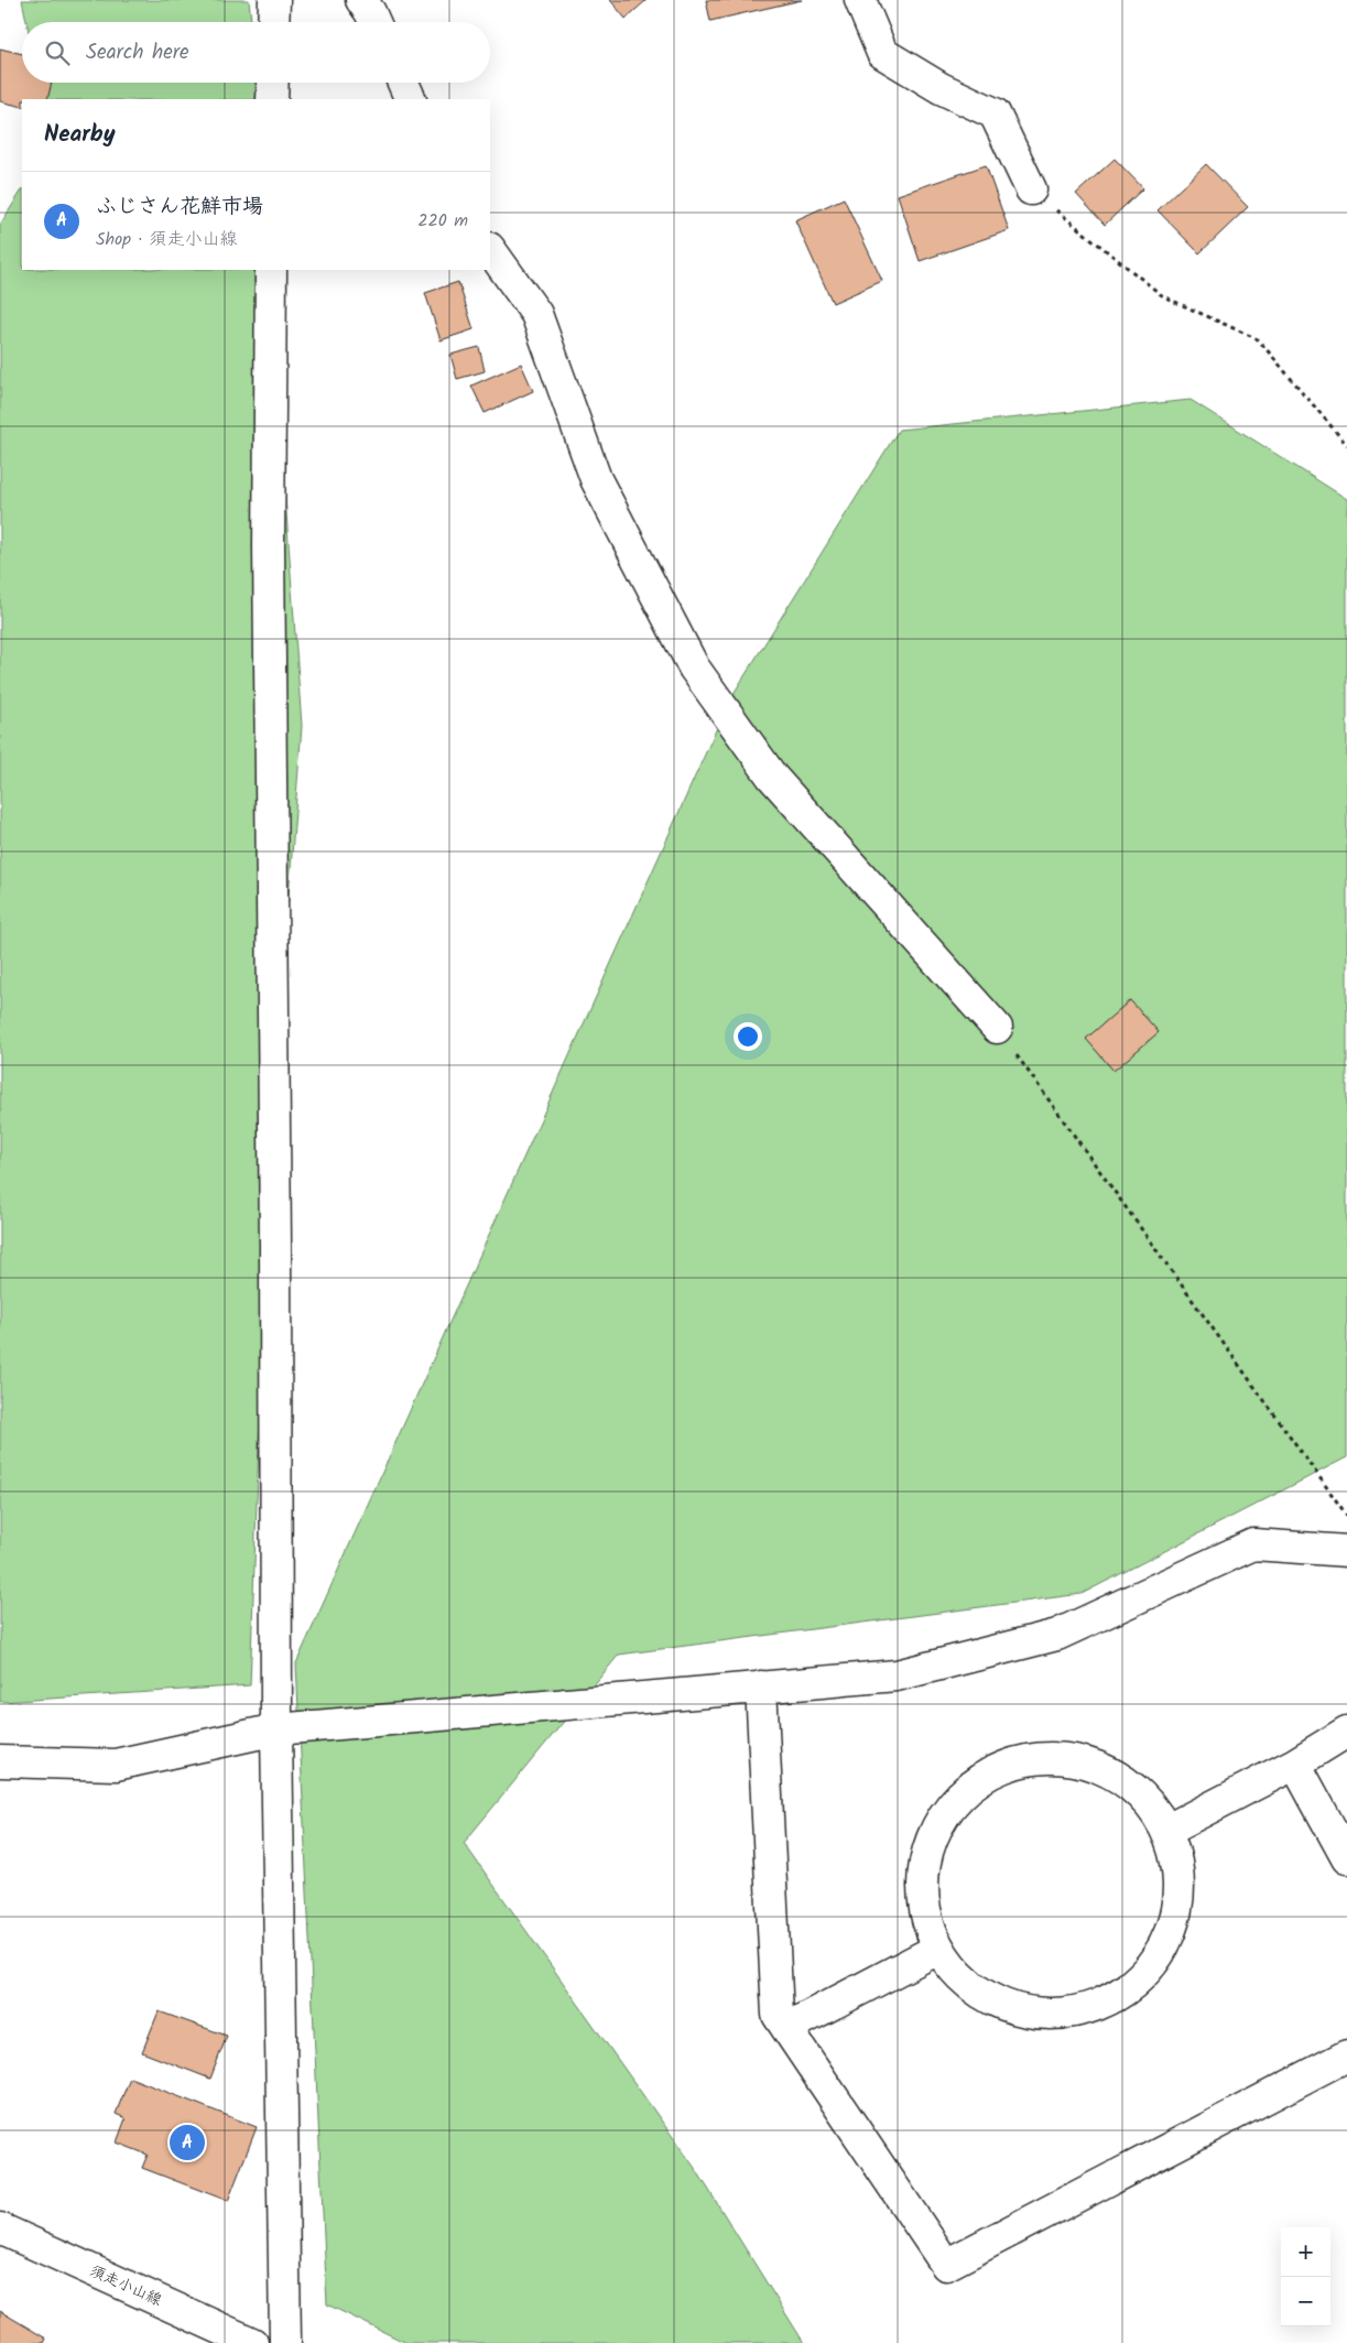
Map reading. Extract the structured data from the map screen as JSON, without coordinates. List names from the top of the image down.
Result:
{
  "streets": {
    "street": ["須走小山線"]
  },
  "page": {
    "search": "Search here",
    "heading": "Nearby",
    "list": [
      {
        "mark": "A",
        "name": "ふじさん花鮮市場",
        "note": "Shop · 須走小山線",
        "value": "220 m"
      }
    ],
    "pins": "A",
    "map_buttons": ["+", "−"]
  }
}
